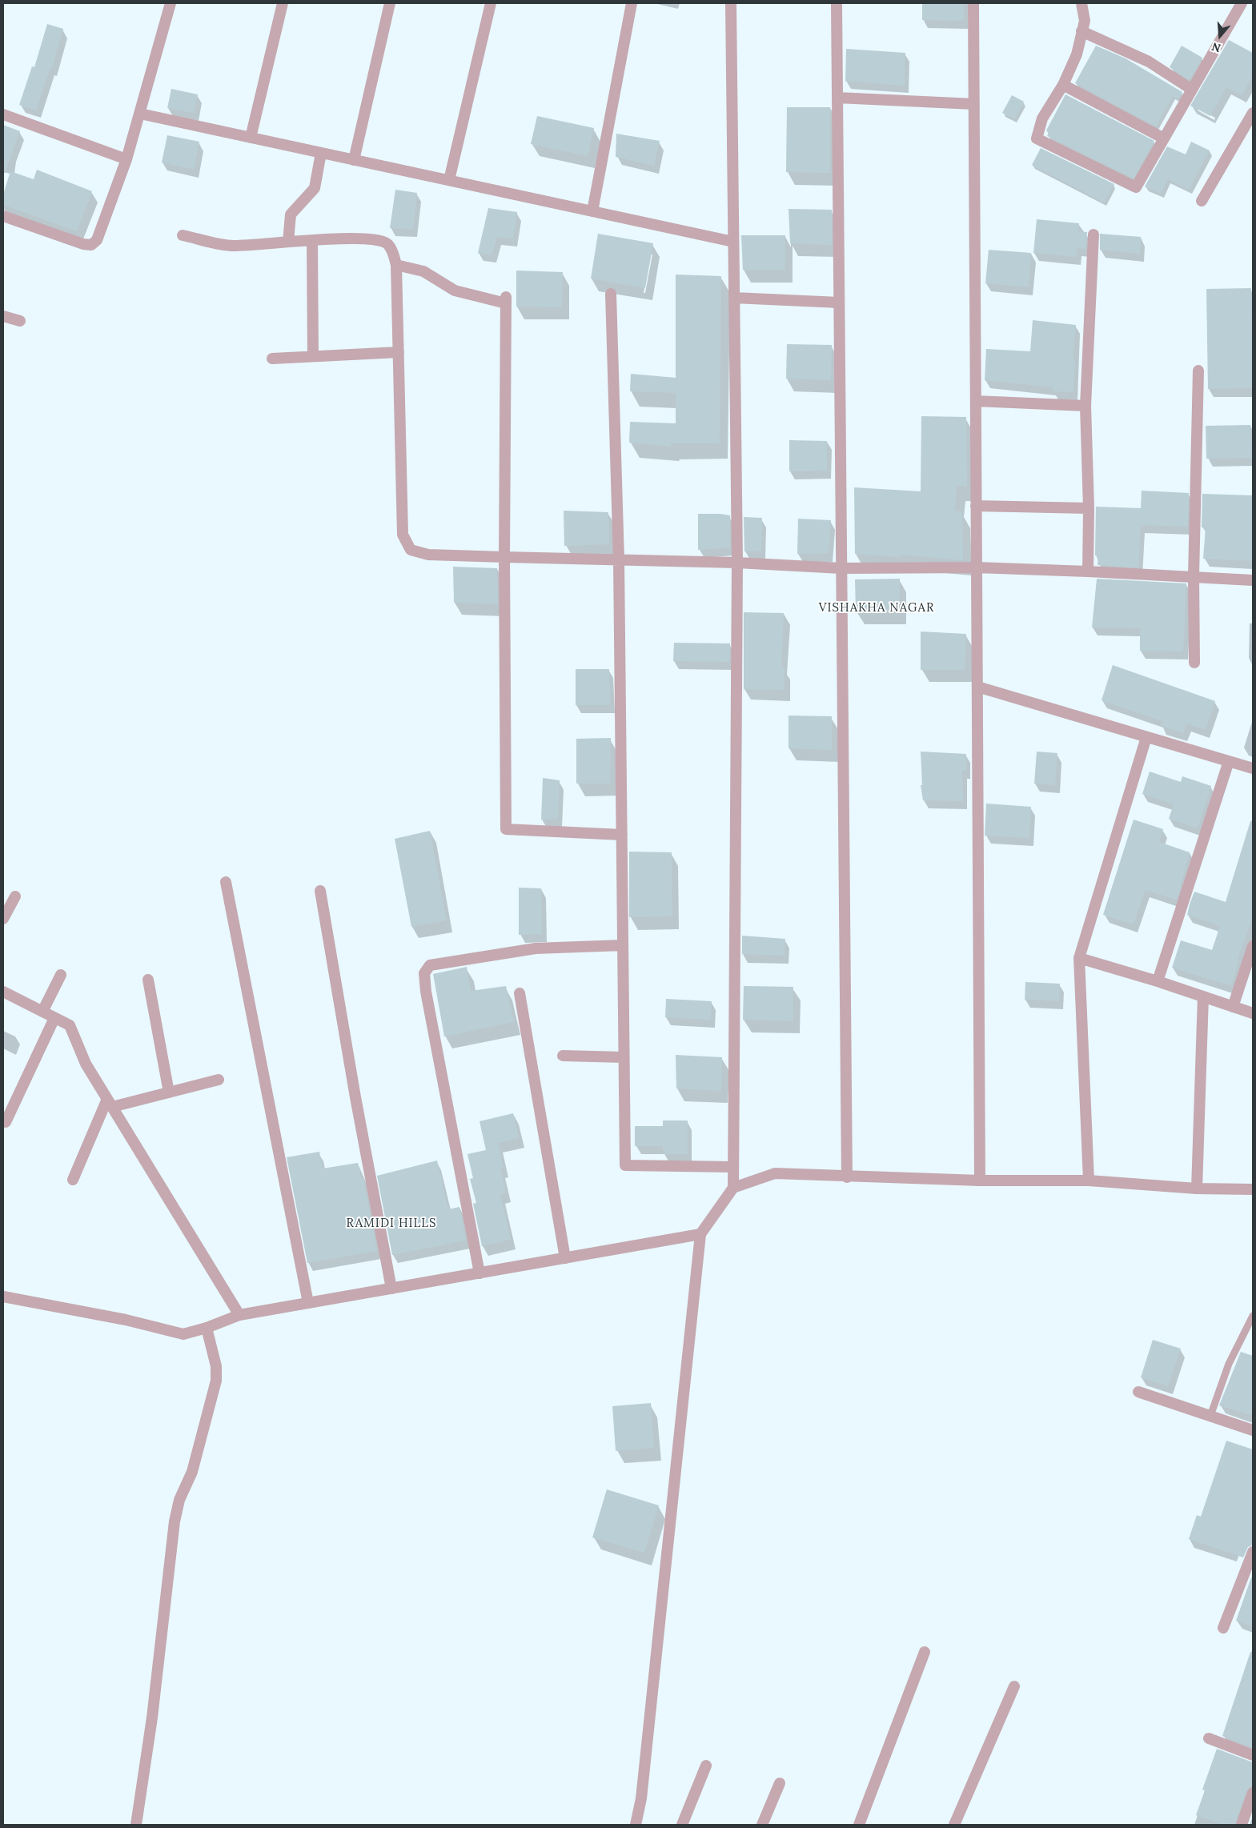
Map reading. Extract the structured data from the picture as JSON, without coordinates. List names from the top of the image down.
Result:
{
  "districts": ["VISHAKHA NAGAR", "RAMIDI HILLS"],
  "north": "bottom"
}
